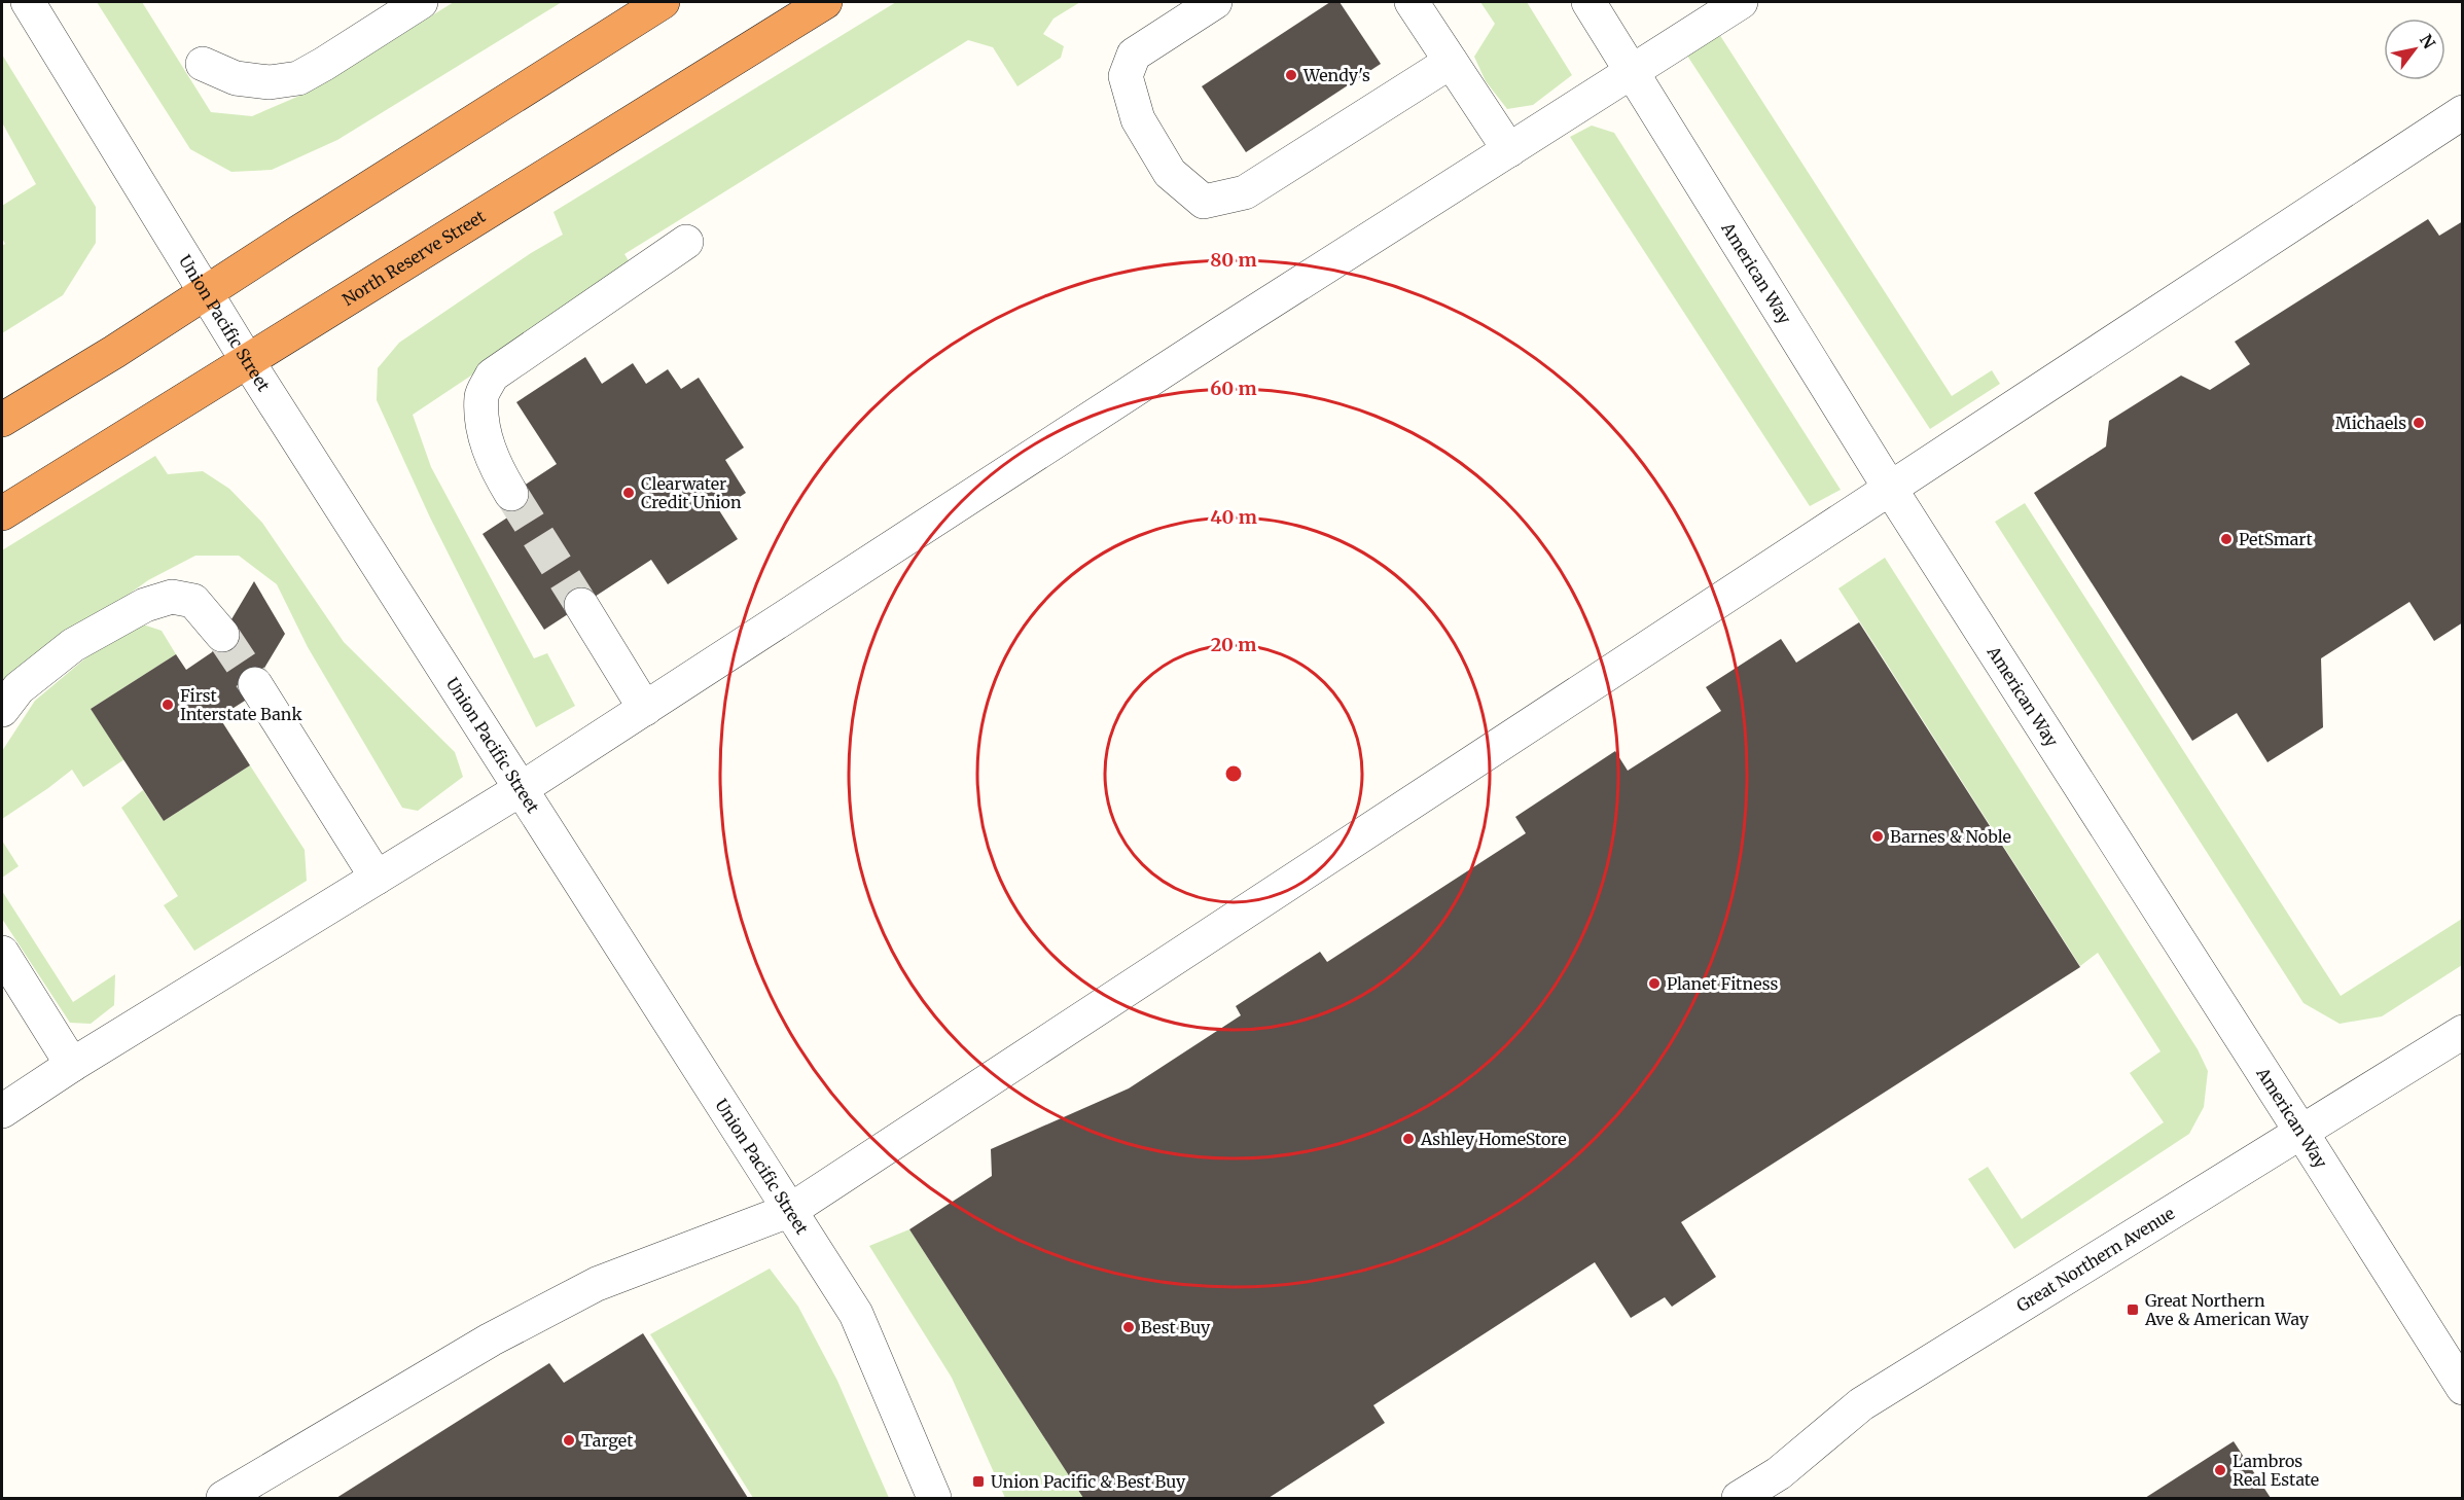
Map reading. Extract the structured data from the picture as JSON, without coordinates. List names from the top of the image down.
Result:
{
  "streets": {
    "highway": ["North Reserve Street"],
    "street": ["American Way", "Union Pacific Street", "Great Northern Avenue"]
  },
  "crossings": [
    ["North Reserve Street", "Union Pacific Street"],
    ["American Way", "Great Northern Avenue"]
  ],
  "places": {
    "other": [
      "Wendy's",
      "Michaels",
      "Clearwater Credit Union",
      "PetSmart",
      "First Interstate Bank",
      "Barnes & Noble",
      "Planet Fitness",
      "Ashley HomeStore",
      "Best Buy",
      "Target",
      "Lambros Real Estate"
    ],
    "transit": ["Great Northern Ave & American Way", "Union Pacific & Best Buy"]
  },
  "north": "top right",
  "rings": [
    "80 m",
    "60 m",
    "40 m",
    "20 m"
  ]
}
